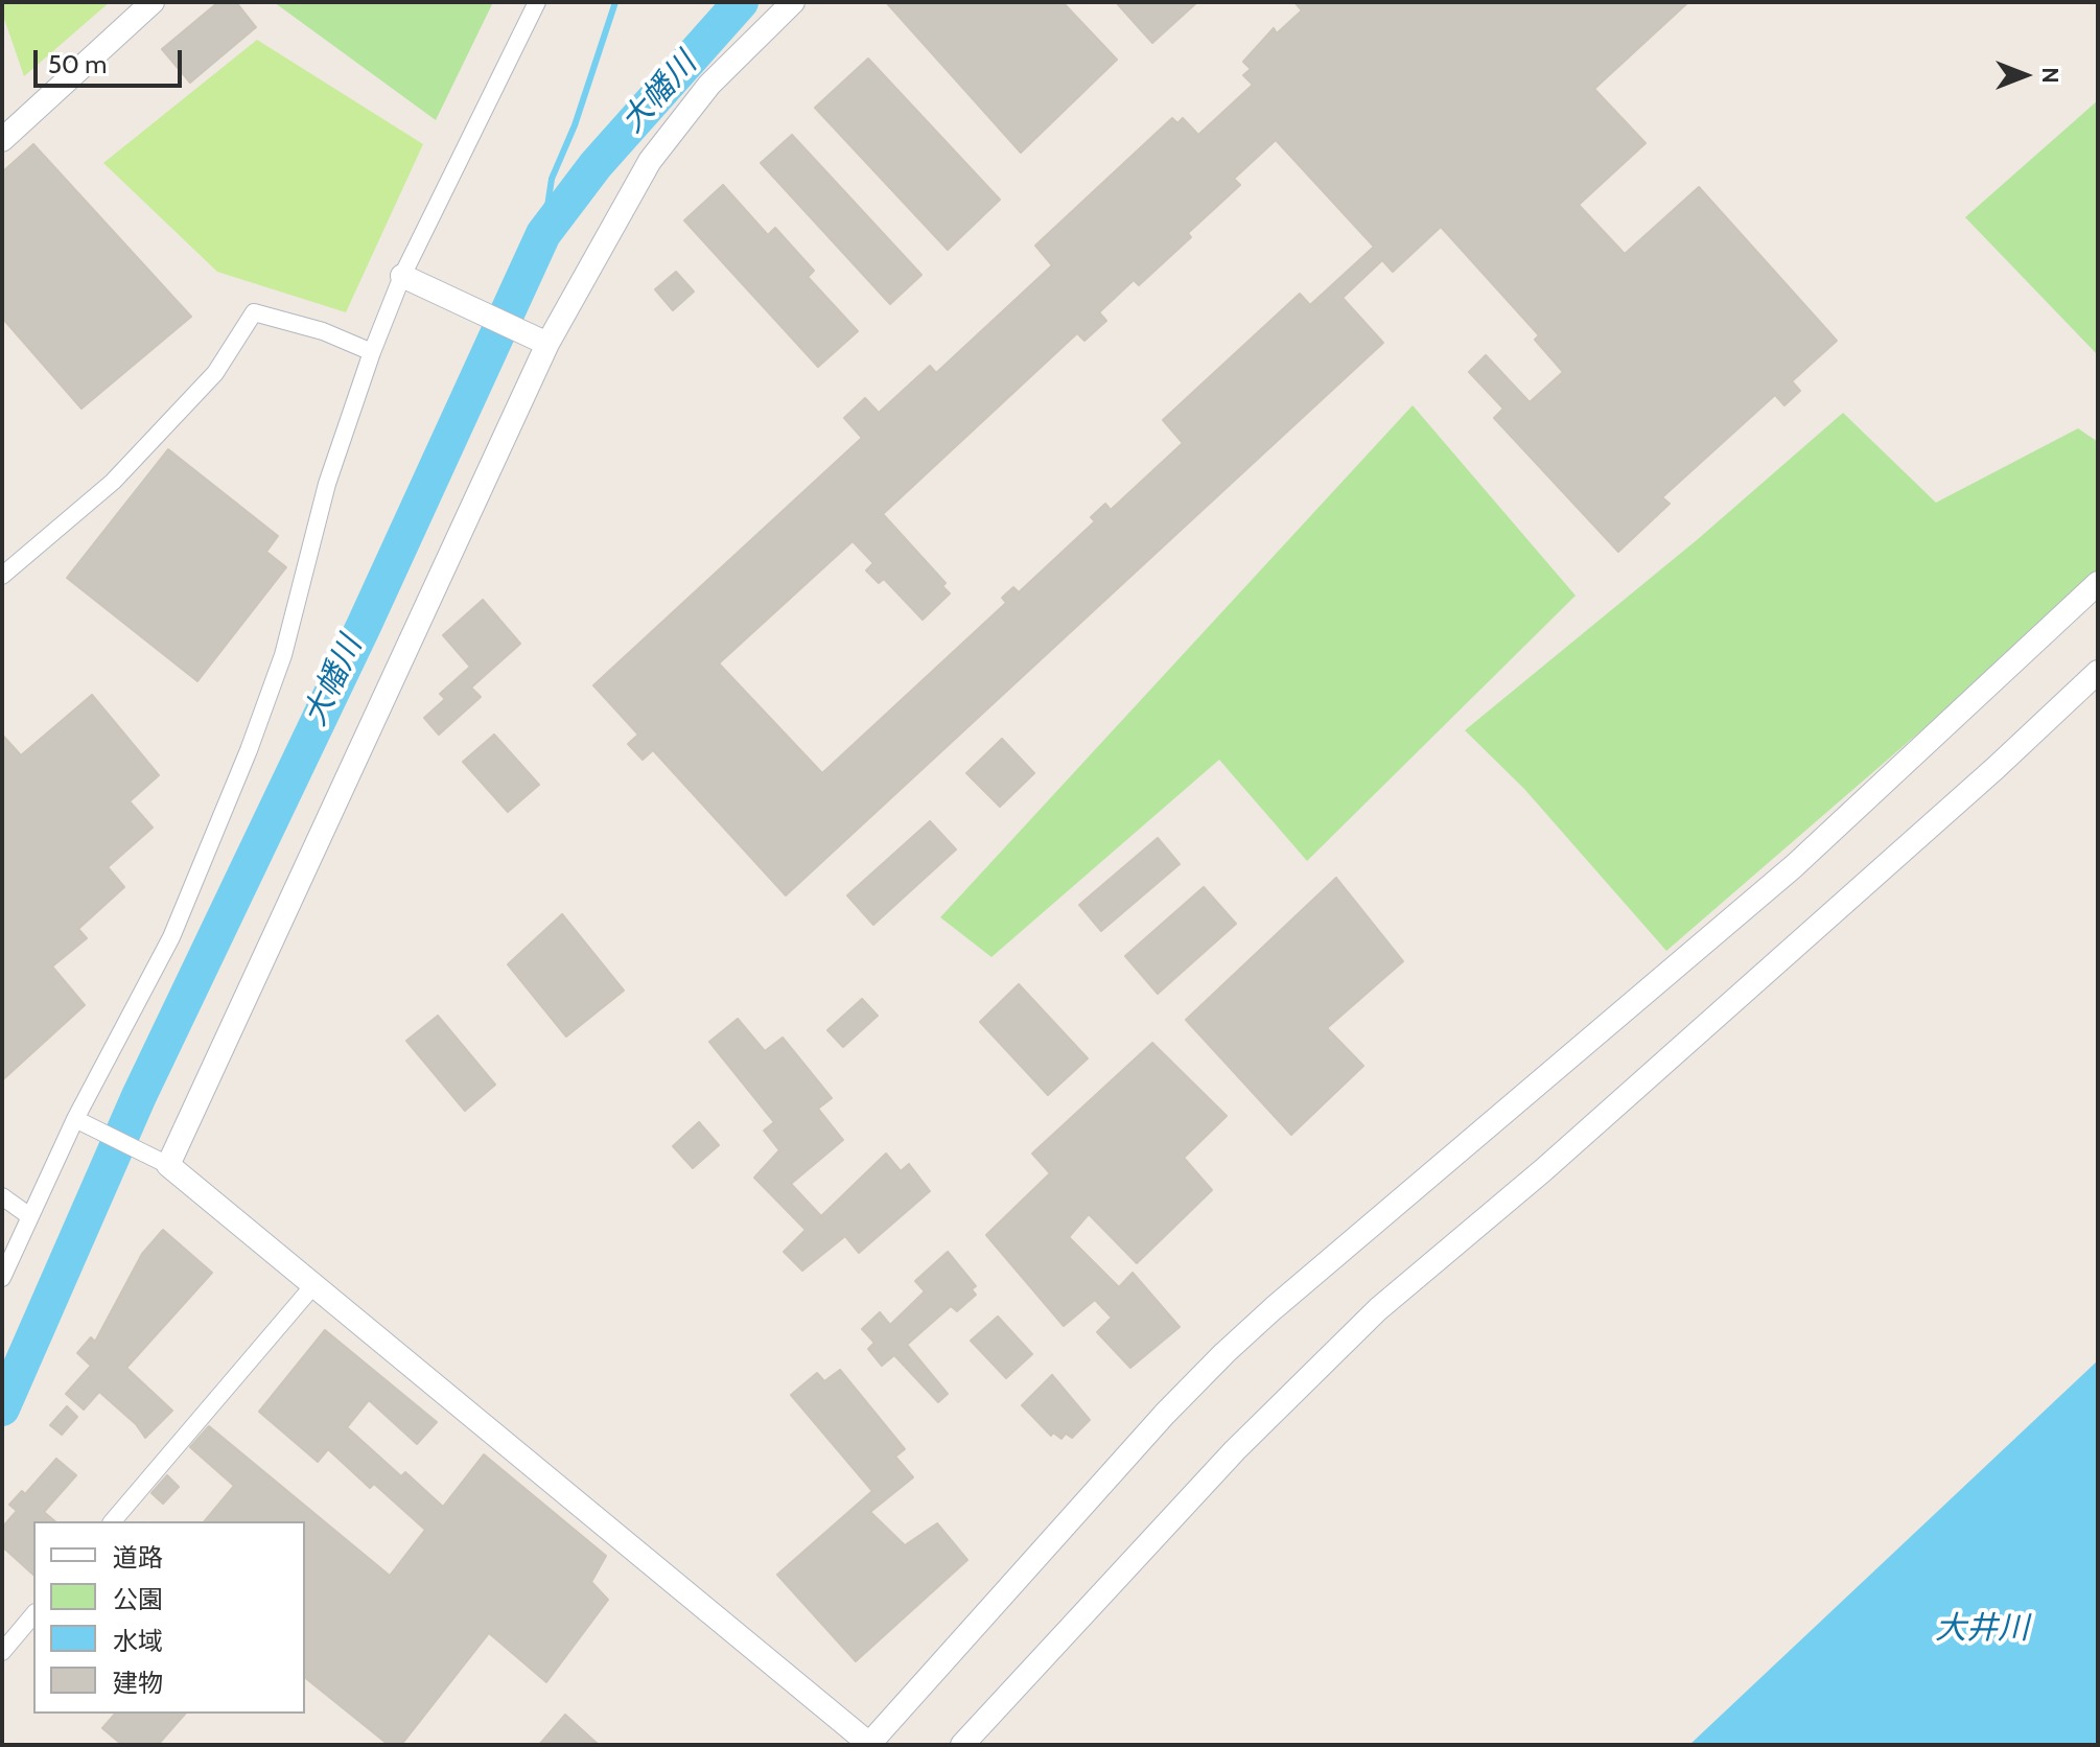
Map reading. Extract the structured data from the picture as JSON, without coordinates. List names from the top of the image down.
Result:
{
  "water": ["大幡川", "大井川"],
  "legend": [
    "道路",
    "公園",
    "水域",
    "建物"
  ],
  "scale_bar": "50 m",
  "north": "right"
}
